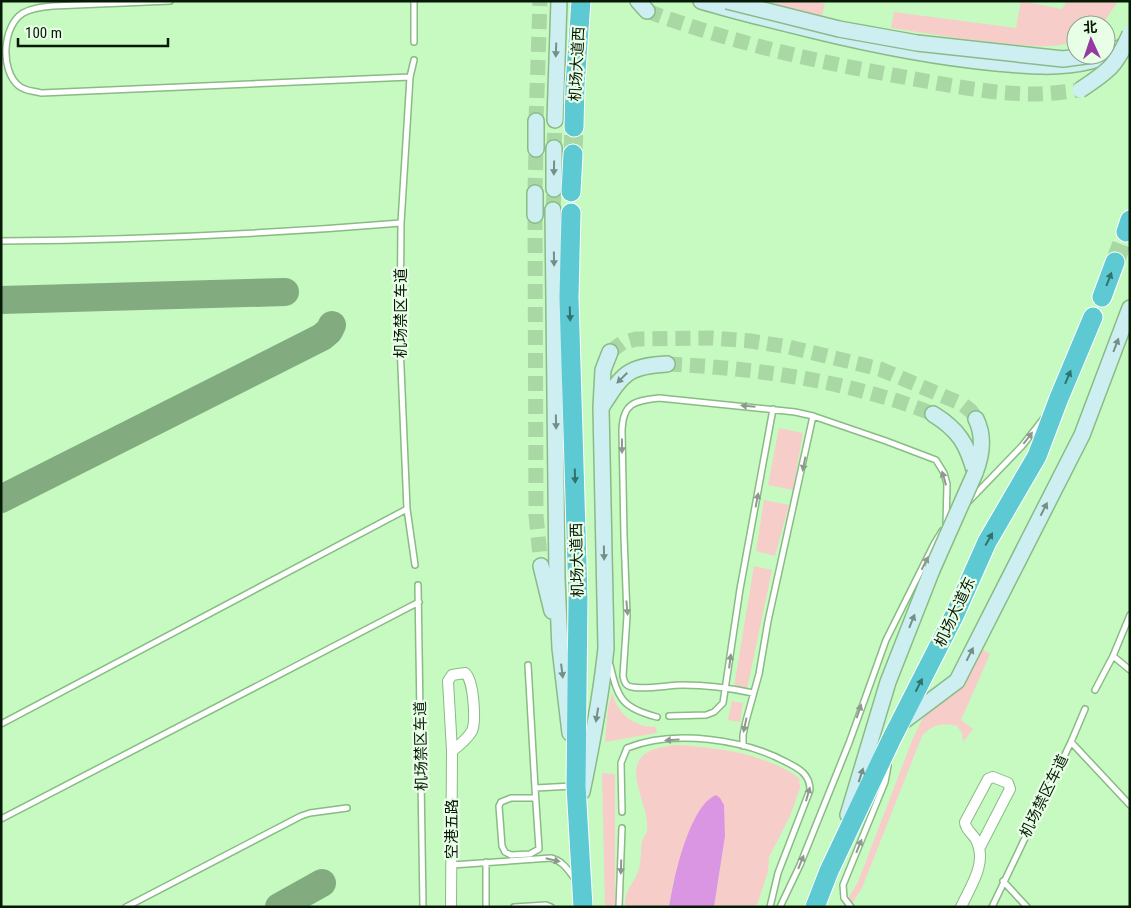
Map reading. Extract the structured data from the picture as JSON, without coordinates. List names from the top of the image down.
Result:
{
  "streets": {
    "highway": ["机场大道西", "机场大道东"],
    "street": ["空港五路"],
    "lane": ["机场禁区车道"]
  },
  "one_way": ["机场大道西", "机场大道东"],
  "scale_bar": "100 m",
  "north": "top"
}
